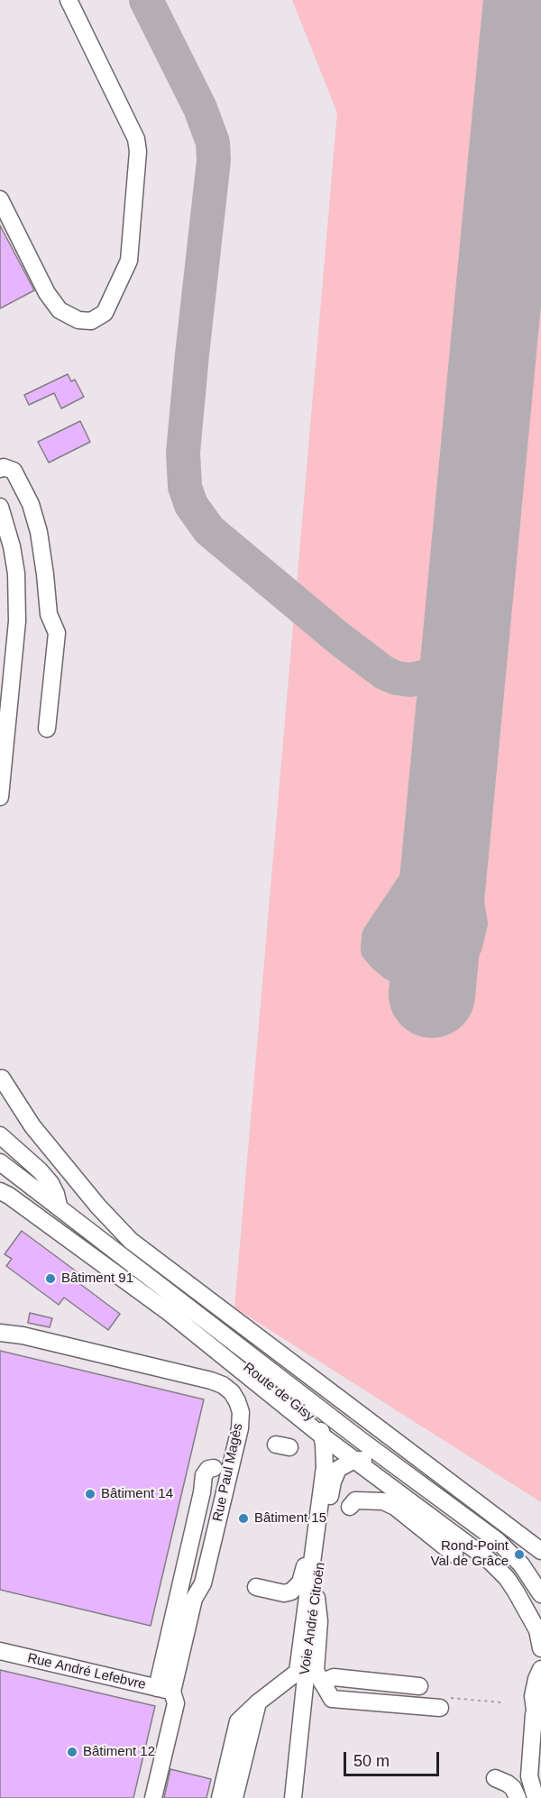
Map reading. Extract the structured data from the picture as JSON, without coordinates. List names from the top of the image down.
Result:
{
  "streets": {
    "street": [
      "Route de Gisy",
      "Rue Paul Magès",
      "Voie André Citroën",
      "Rue André Lefebvre"
    ]
  },
  "crossings": [
    ["Route de Gisy", "Voie André Citroën"],
    ["Rue Paul Magès", "Rue André Lefebvre"]
  ],
  "places": [
    "Bâtiment 91",
    "Bâtiment 14",
    "Bâtiment 15",
    "Rond-Point Val de Grâce",
    "Bâtiment 12"
  ],
  "scale_bar": "50 m"
}
